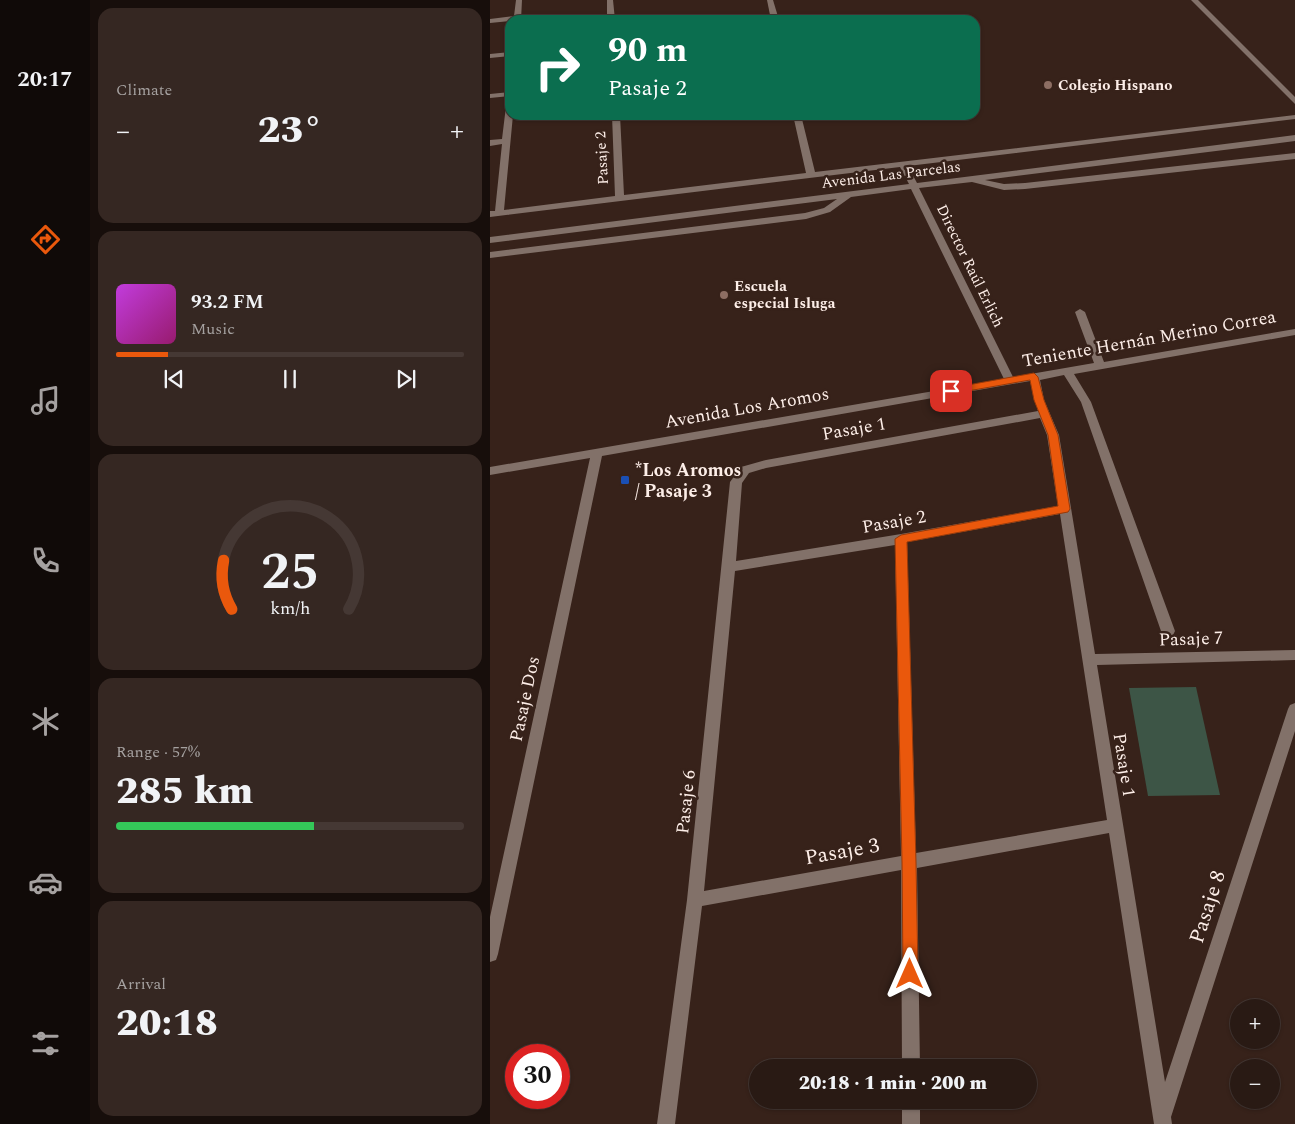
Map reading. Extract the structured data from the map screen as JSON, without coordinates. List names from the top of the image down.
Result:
{
  "streets": {
    "street": [
      "Pasaje 2",
      "Avenida Las Parcelas",
      "Director Raúl Erlich",
      "Teniente Hernán Merino Correa",
      "Avenida Los Aromos",
      "Pasaje 1",
      "Pasaje 7",
      "Pasaje Dos",
      "Pasaje 6",
      "Pasaje 3",
      "Pasaje 8"
    ]
  },
  "crossings": [
    ["Pasaje 2", "Avenida Las Parcelas"],
    ["Pasaje 2", "Pasaje 1"],
    ["Pasaje 2", "Pasaje 6"],
    ["Avenida Las Parcelas", "Director Raúl Erlich"],
    ["Director Raúl Erlich", "Teniente Hernán Merino Correa"],
    ["Director Raúl Erlich", "Avenida Los Aromos"],
    ["Teniente Hernán Merino Correa", "Avenida Los Aromos"],
    ["Teniente Hernán Merino Correa", "Pasaje 1"],
    ["Avenida Los Aromos", "Pasaje Dos"],
    ["Pasaje 1", "Pasaje 7"],
    ["Pasaje 1", "Pasaje 6"],
    ["Pasaje 1", "Pasaje 3"],
    ["Pasaje 1", "Pasaje 8"],
    ["Pasaje 6", "Pasaje 3"]
  ],
  "places": {
    "other": ["Colegio Hispano", "Escuela especial Isluga"],
    "transit": ["*Los Aromos / Pasaje 3"]
  },
  "page": {
    "tabs": "20:17",
    "tile": [
      "Climate",
      ["Range · 57%", "285 km"],
      ["Arrival", "20:18"]
    ],
    "turn": ["90 m", "Pasaje 2"],
    "heat": ["−", "23°", "+"],
    "song": ["93.2 FM", "Music"],
    "map_buttons": ["+", "−"],
    "limit": "30",
    "trip": "20:18 · 1 min · 200 m",
    "gauge": ["25", "km/h"]
  }
}
